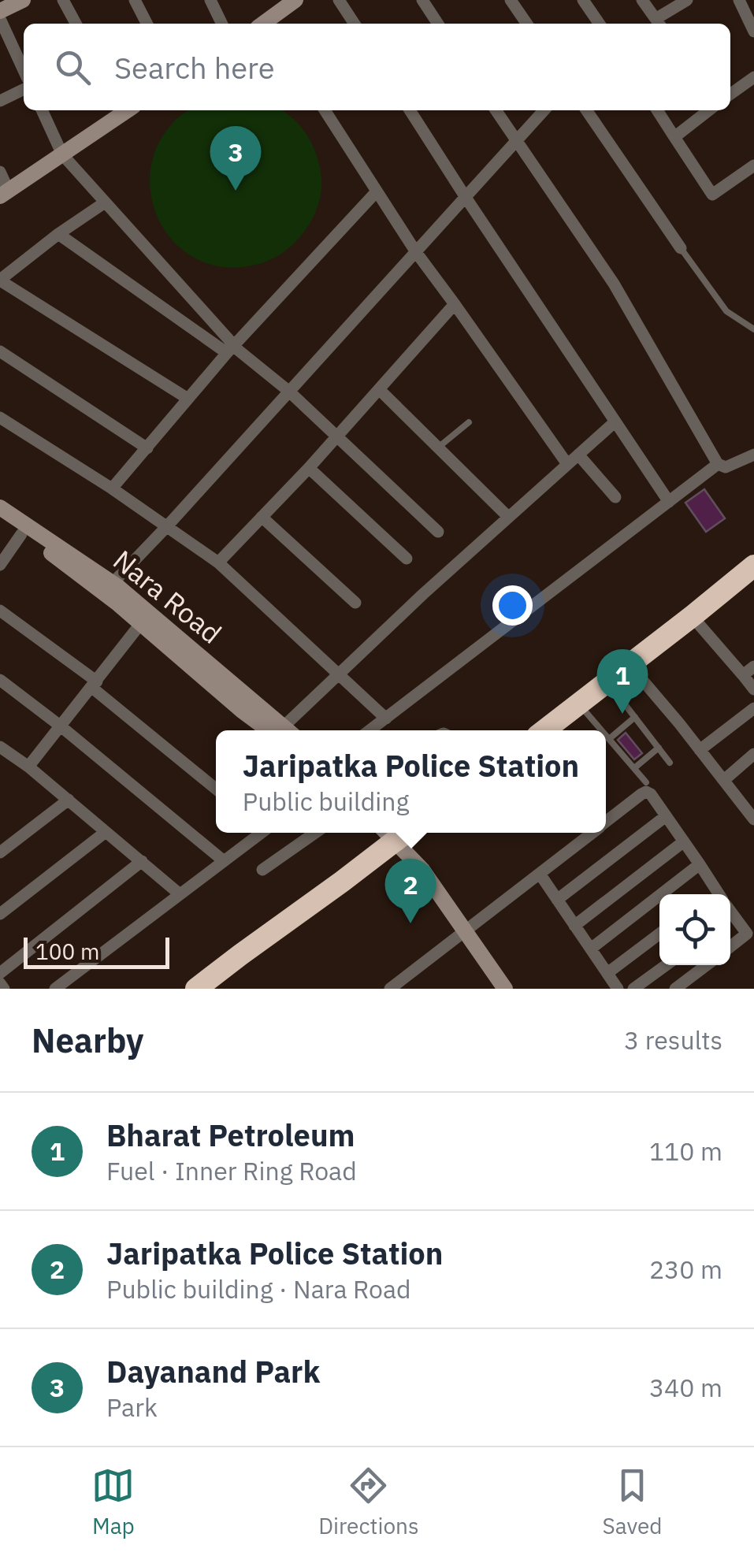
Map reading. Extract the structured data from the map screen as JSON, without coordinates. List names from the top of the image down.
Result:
{
  "streets": {
    "main road": ["Nara Road"]
  },
  "scale_bar": "100 m",
  "page": {
    "search": "Search here",
    "pins": ["3", "1", "2"],
    "popup": ["Jaripatka Police Station", "Public building"],
    "scale": "100 m",
    "heading": ["Nearby", "3 results"],
    "list": [
      {
        "mark": "1",
        "name": "Bharat Petroleum",
        "note": "Fuel · Inner Ring Road",
        "value": "110 m"
      },
      {
        "mark": "2",
        "name": "Jaripatka Police Station",
        "note": "Public building · Nara Road",
        "value": "230 m"
      },
      {
        "mark": "3",
        "name": "Dayanand Park",
        "note": "Park",
        "value": "340 m"
      }
    ],
    "nav": ["Map", "Directions", "Saved"]
  }
}
